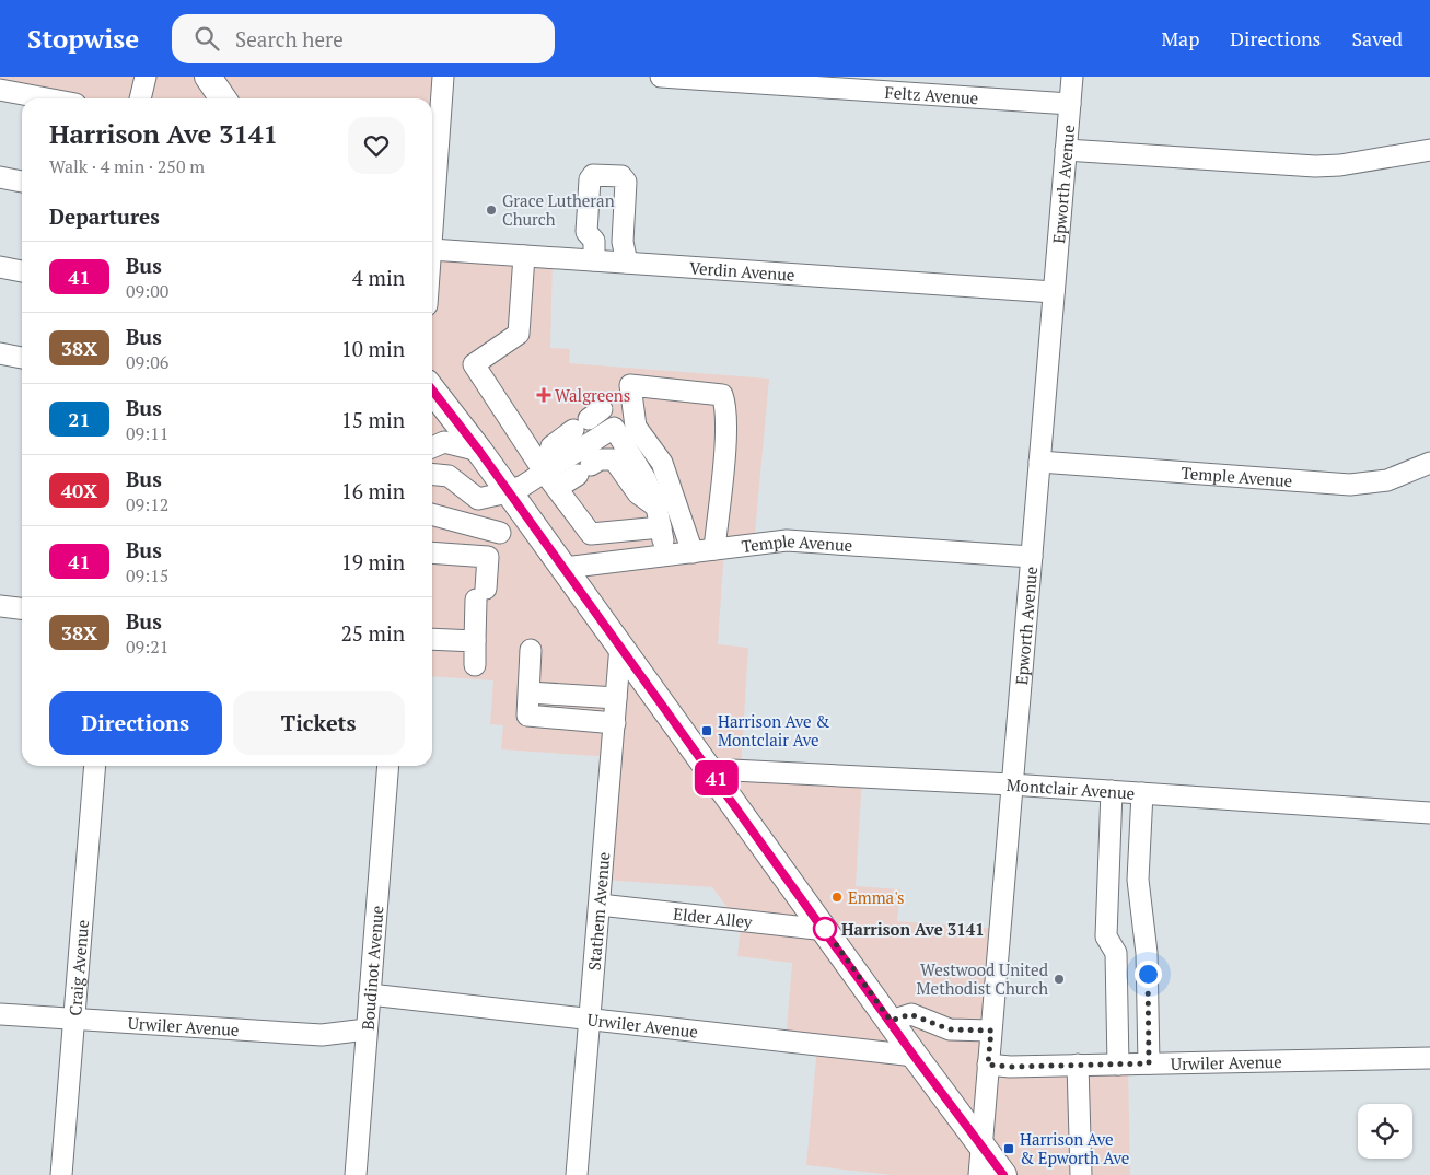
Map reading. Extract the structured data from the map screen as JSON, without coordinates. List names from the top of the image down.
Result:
{
  "streets": {
    "street": [
      "Feltz Avenue",
      "Epworth Avenue",
      "Verdin Avenue",
      "Temple Avenue",
      "Montclair Avenue",
      "Stathem Avenue",
      "Elder Alley",
      "Craig Avenue",
      "Boudinot Avenue",
      "Urwiler Avenue"
    ]
  },
  "crossings": [
    ["Feltz Avenue", "Epworth Avenue"],
    ["Epworth Avenue", "Verdin Avenue"],
    ["Epworth Avenue", "Temple Avenue"],
    ["Epworth Avenue", "Montclair Avenue"],
    ["Epworth Avenue", "Urwiler Avenue"],
    ["Stathem Avenue", "Elder Alley"],
    ["Stathem Avenue", "Urwiler Avenue"],
    ["Craig Avenue", "Urwiler Avenue"],
    ["Boudinot Avenue", "Urwiler Avenue"]
  ],
  "places": {
    "other": [
      "Grace Lutheran Church",
      "Emma's",
      "Harrison Ave 3141",
      "Westwood United Methodist Church"
    ],
    "health": ["Walgreens"],
    "transit": ["Harrison Ave & Montclair Ave", "Harrison Ave & Epworth Ave"]
  },
  "lines": ["bus line 41"],
  "page": {
    "header": "Stopwise",
    "search": "Search here",
    "nav": ["Map", "Directions", "Saved"],
    "on_map": "41",
    "heading": [
      ["Harrison Ave 3141", "Walk · 4 min · 250 m"],
      "Departures"
    ],
    "list": [
      {
        "mark": "41",
        "name": "Bus",
        "note": "09:00",
        "value": "4 min"
      },
      {
        "mark": "38X",
        "name": "Bus",
        "note": "09:06",
        "value": "10 min"
      },
      {
        "mark": "21",
        "name": "Bus",
        "note": "09:11",
        "value": "15 min"
      },
      {
        "mark": "40X",
        "name": "Bus",
        "note": "09:12",
        "value": "16 min"
      },
      {
        "mark": "41",
        "name": "Bus",
        "note": "09:15",
        "value": "19 min"
      },
      {
        "mark": "38X",
        "name": "Bus",
        "note": "09:21",
        "value": "25 min"
      }
    ],
    "buttons": ["Directions", "Tickets"]
  }
}
